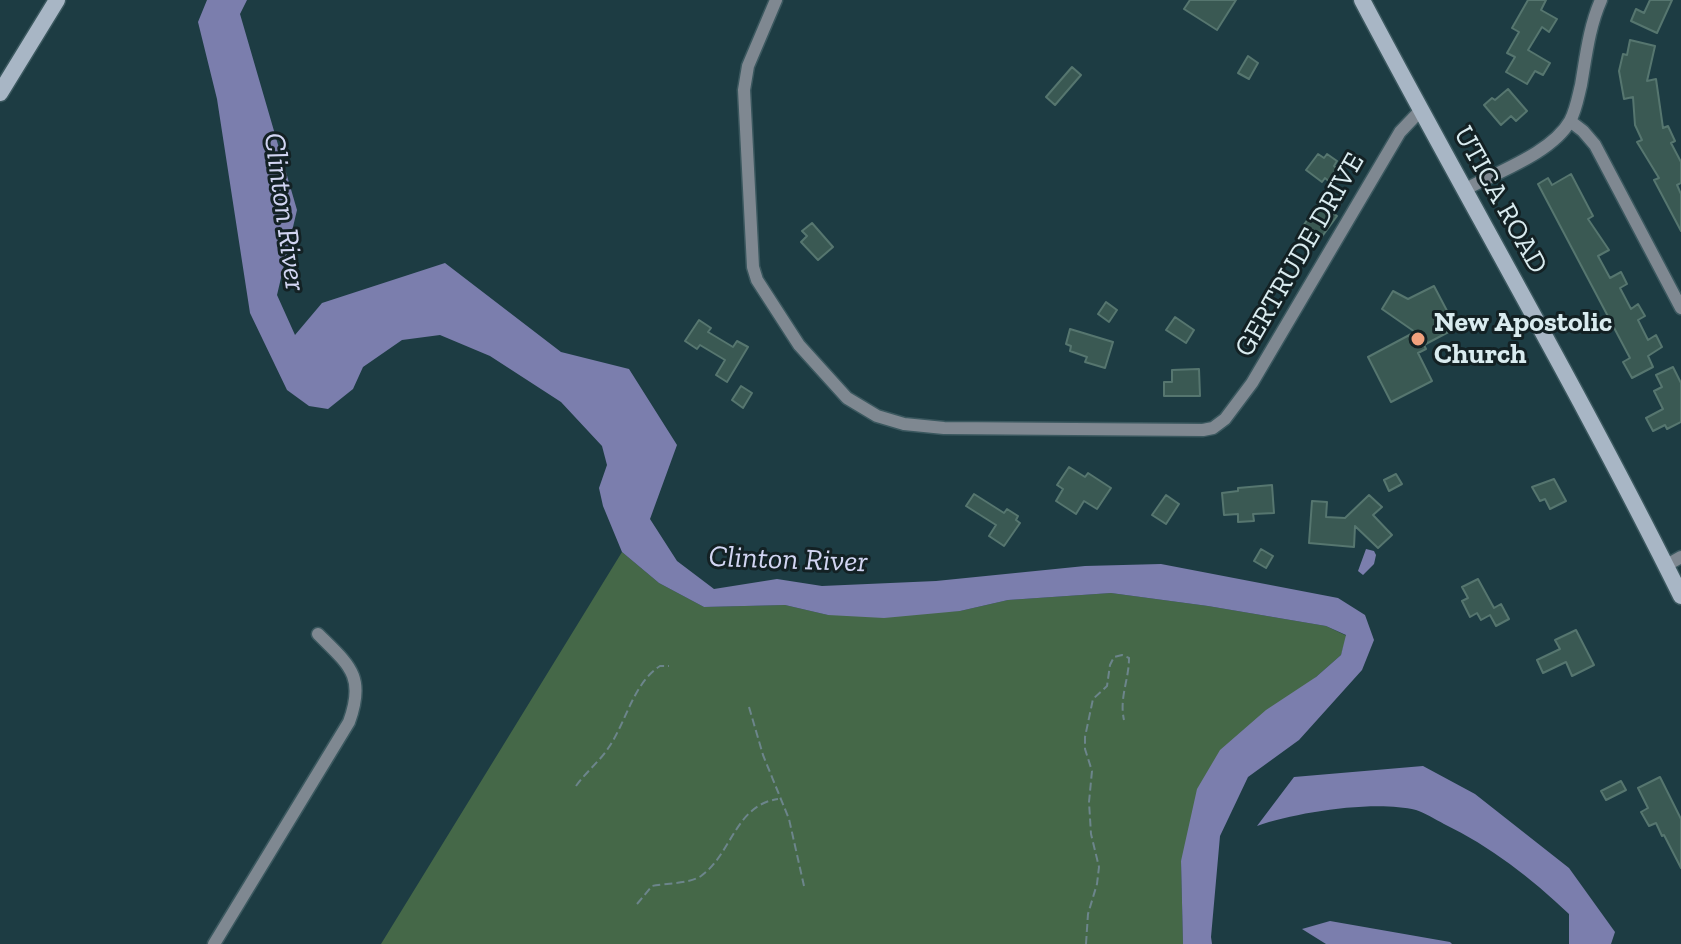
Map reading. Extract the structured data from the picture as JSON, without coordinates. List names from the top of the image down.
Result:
{
  "streets": {
    "street": ["UTICA ROAD", "GERTRUDE DRIVE"]
  },
  "crossings": [
    ["UTICA ROAD", "GERTRUDE DRIVE"]
  ],
  "water": ["Clinton River"],
  "places": ["New Apostolic Church"]
}
